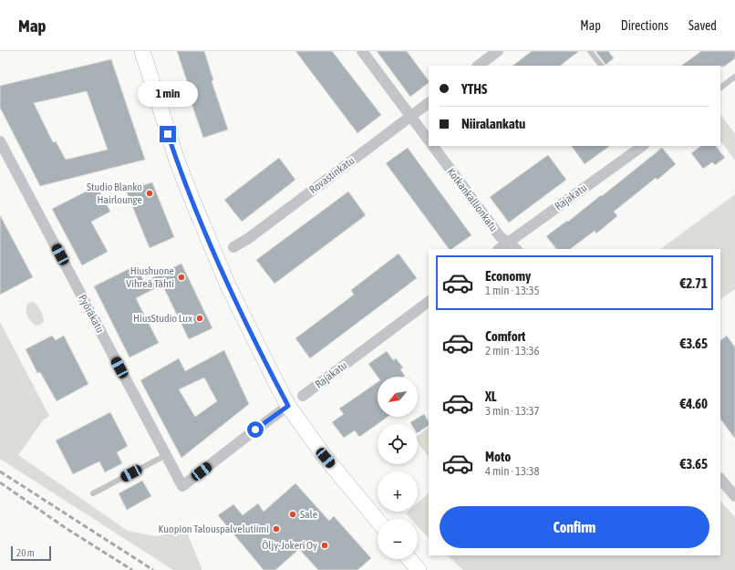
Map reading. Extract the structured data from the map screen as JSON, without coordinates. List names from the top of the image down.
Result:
{
  "streets": {
    "street": [
      "Rovastinkatu",
      "Rajakatu",
      "Kotkankallionkatu",
      "Pyöräkatu"
    ]
  },
  "crossings": [
    ["Rajakatu", "Kotkankallionkatu"]
  ],
  "places": [
    "Studio Blanko Hairlounge",
    "Hiushuone Vihreä Tähti",
    "HiusStudio Lux",
    "Sale",
    "Kuopion Talouspalvelutiimi",
    "Öljy-Jokeri Oy"
  ],
  "scale_bar": "20 m",
  "north": "bottom left",
  "page": {
    "header": "Map",
    "nav": ["Map", "Directions", "Saved"],
    "banner": ["YTHS", "Niiralankatu"],
    "bubble": "1 min",
    "list": [
      {
        "name": "Economy",
        "note": "1 min · 13:35",
        "value": "€2.71"
      },
      {
        "name": "Comfort",
        "note": "2 min · 13:36",
        "value": "€3.65"
      },
      {
        "name": "XL",
        "note": "3 min · 13:37",
        "value": "€4.60"
      },
      {
        "name": "Moto",
        "note": "4 min · 13:38",
        "value": "€3.65"
      }
    ],
    "map_buttons": ["+", "−"],
    "buttons": "Confirm",
    "scale": "20 m"
  }
}
